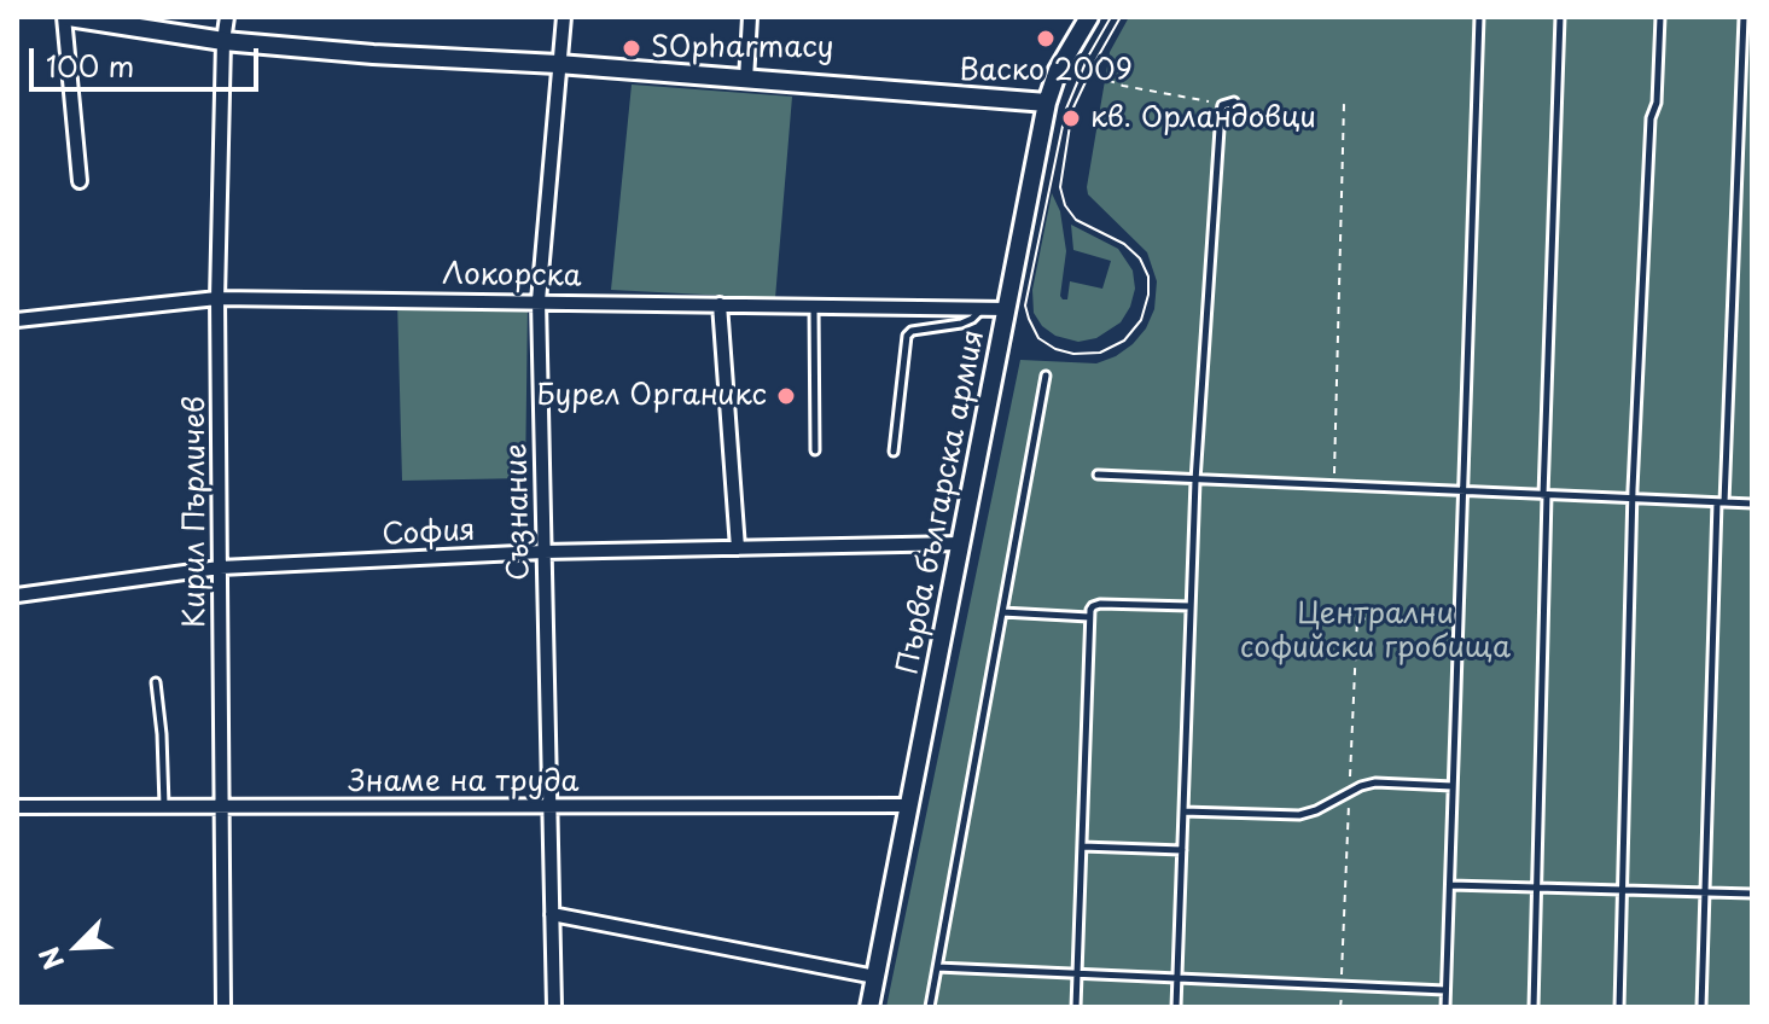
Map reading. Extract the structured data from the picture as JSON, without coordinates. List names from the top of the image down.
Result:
{
  "streets": {
    "street": [
      "Локорска",
      "Първа българска армия",
      "Кирил Пърличев",
      "Съзнание",
      "София",
      "Знаме на труда"
    ]
  },
  "crossings": [
    ["Локорска", "Първа българска армия"],
    ["Локорска", "Кирил Пърличев"],
    ["Локорска", "Съзнание"],
    ["Първа българска армия", "София"],
    ["Първа българска армия", "Знаме на труда"],
    ["Кирил Пърличев", "София"],
    ["Кирил Пърличев", "Знаме на труда"],
    ["Съзнание", "София"],
    ["Съзнание", "Знаме на труда"]
  ],
  "parks": ["Централни софийски гробища"],
  "places": [
    "Васко 2009",
    "SOpharmacy",
    "кв. Орландовци",
    "Бурел Органикс"
  ],
  "scale_bar": "100 m",
  "north": "bottom left"
}
